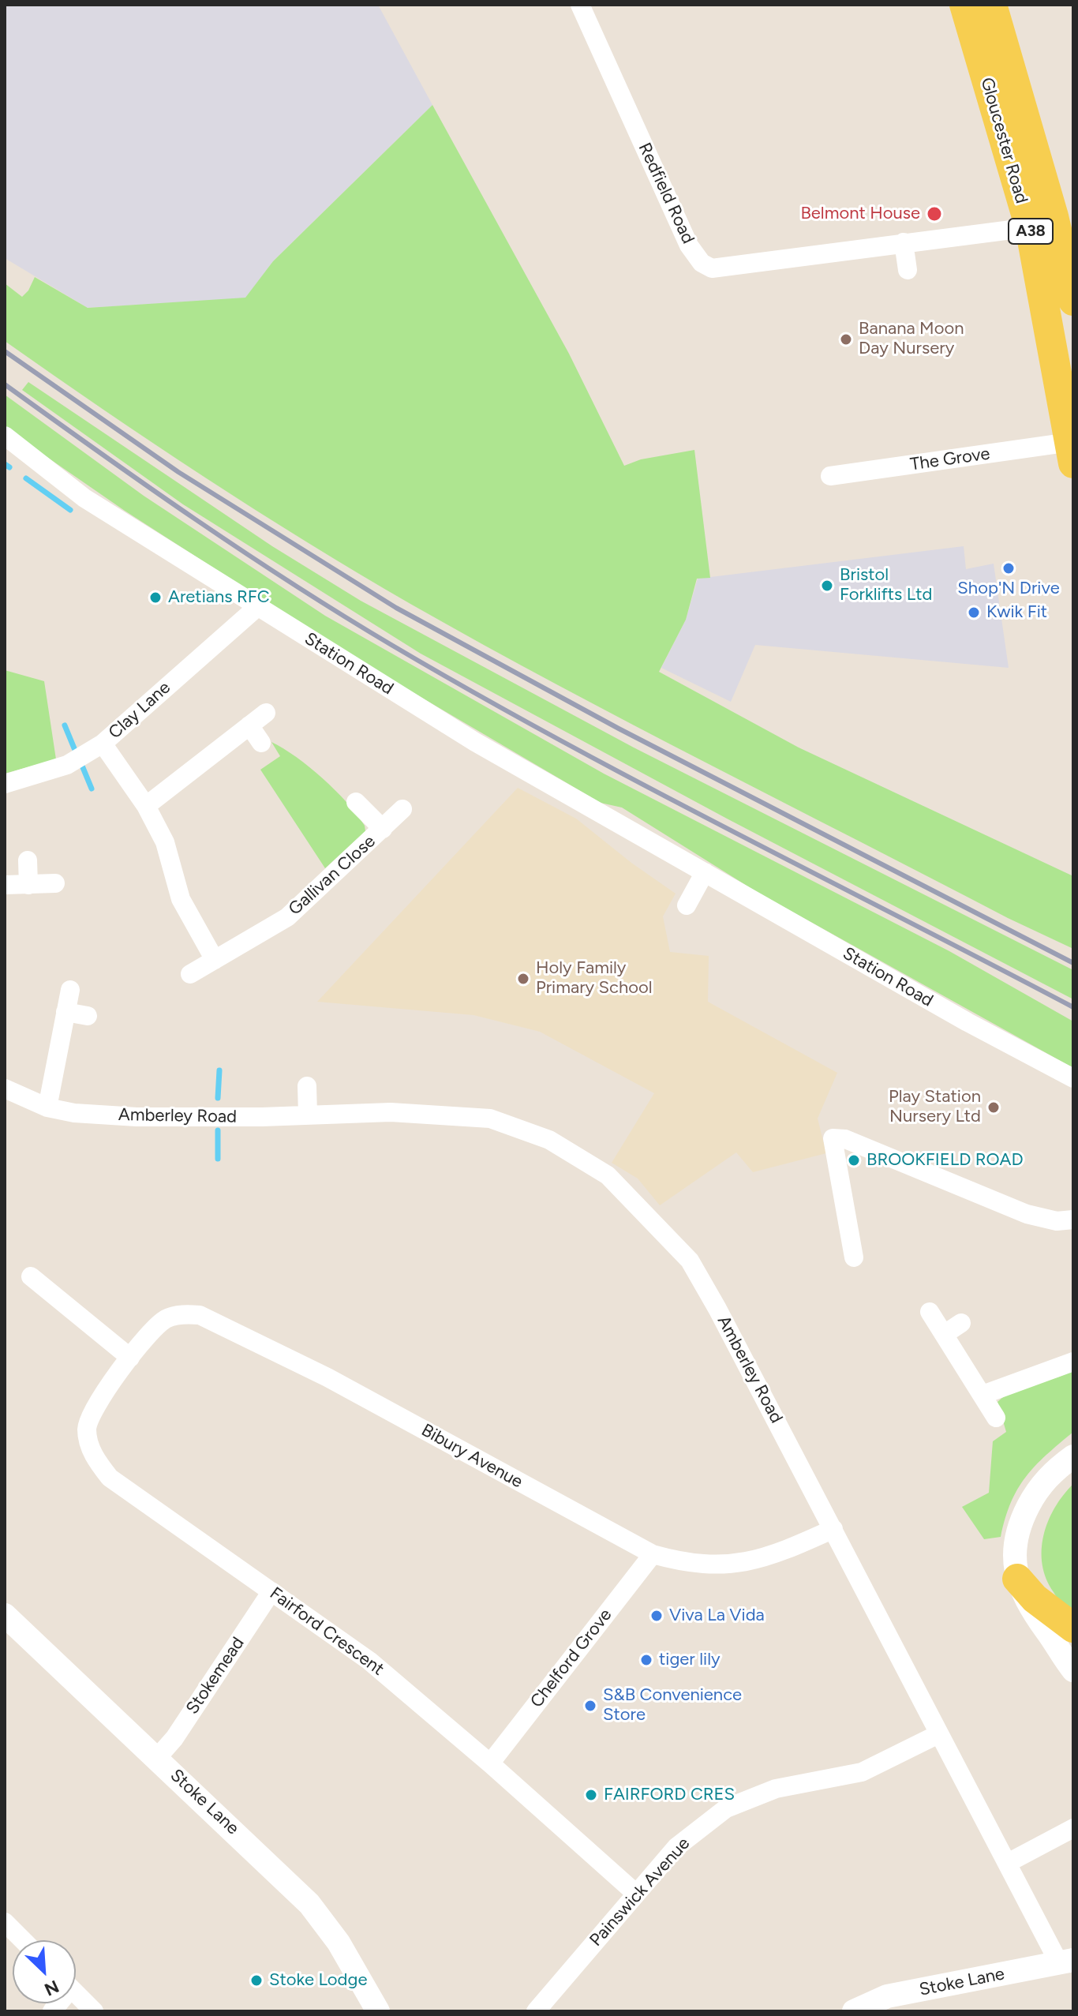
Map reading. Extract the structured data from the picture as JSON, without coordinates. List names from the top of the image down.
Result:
{
  "streets": {
    "main road": ["Gloucester Road", "A38"],
    "street": [
      "Redfield Road",
      "The Grove",
      "Station Road",
      "Clay Lane",
      "Gallivan Close",
      "Amberley Road",
      "Bibury Avenue",
      "Fairford Crescent",
      "Chelford Grove",
      "Stokemead",
      "Stoke Lane",
      "Painswick Avenue"
    ]
  },
  "crossings": [
    ["Gloucester Road", "Redfield Road"],
    ["Gloucester Road", "The Grove"],
    ["Station Road", "Clay Lane"],
    ["Amberley Road", "Bibury Avenue"],
    ["Amberley Road", "Stoke Lane"],
    ["Amberley Road", "Painswick Avenue"],
    ["Bibury Avenue", "Fairford Crescent"],
    ["Bibury Avenue", "Chelford Grove"],
    ["Fairford Crescent", "Chelford Grove"],
    ["Fairford Crescent", "Stokemead"],
    ["Fairford Crescent", "Painswick Avenue"],
    ["Stokemead", "Stoke Lane"]
  ],
  "places": [
    "Belmont House",
    "Banana Moon Day Nursery",
    "Shop'N Drive",
    "Bristol Forklifts Ltd",
    "Aretians RFC",
    "Kwik Fit",
    "Holy Family Primary School",
    "Play Station Nursery Ltd",
    "BROOKFIELD ROAD",
    "Viva La Vida",
    "tiger lily",
    "S&B Convenience Store",
    "FAIRFORD CRES",
    "Stoke Lodge"
  ],
  "north": "bottom right"
}
